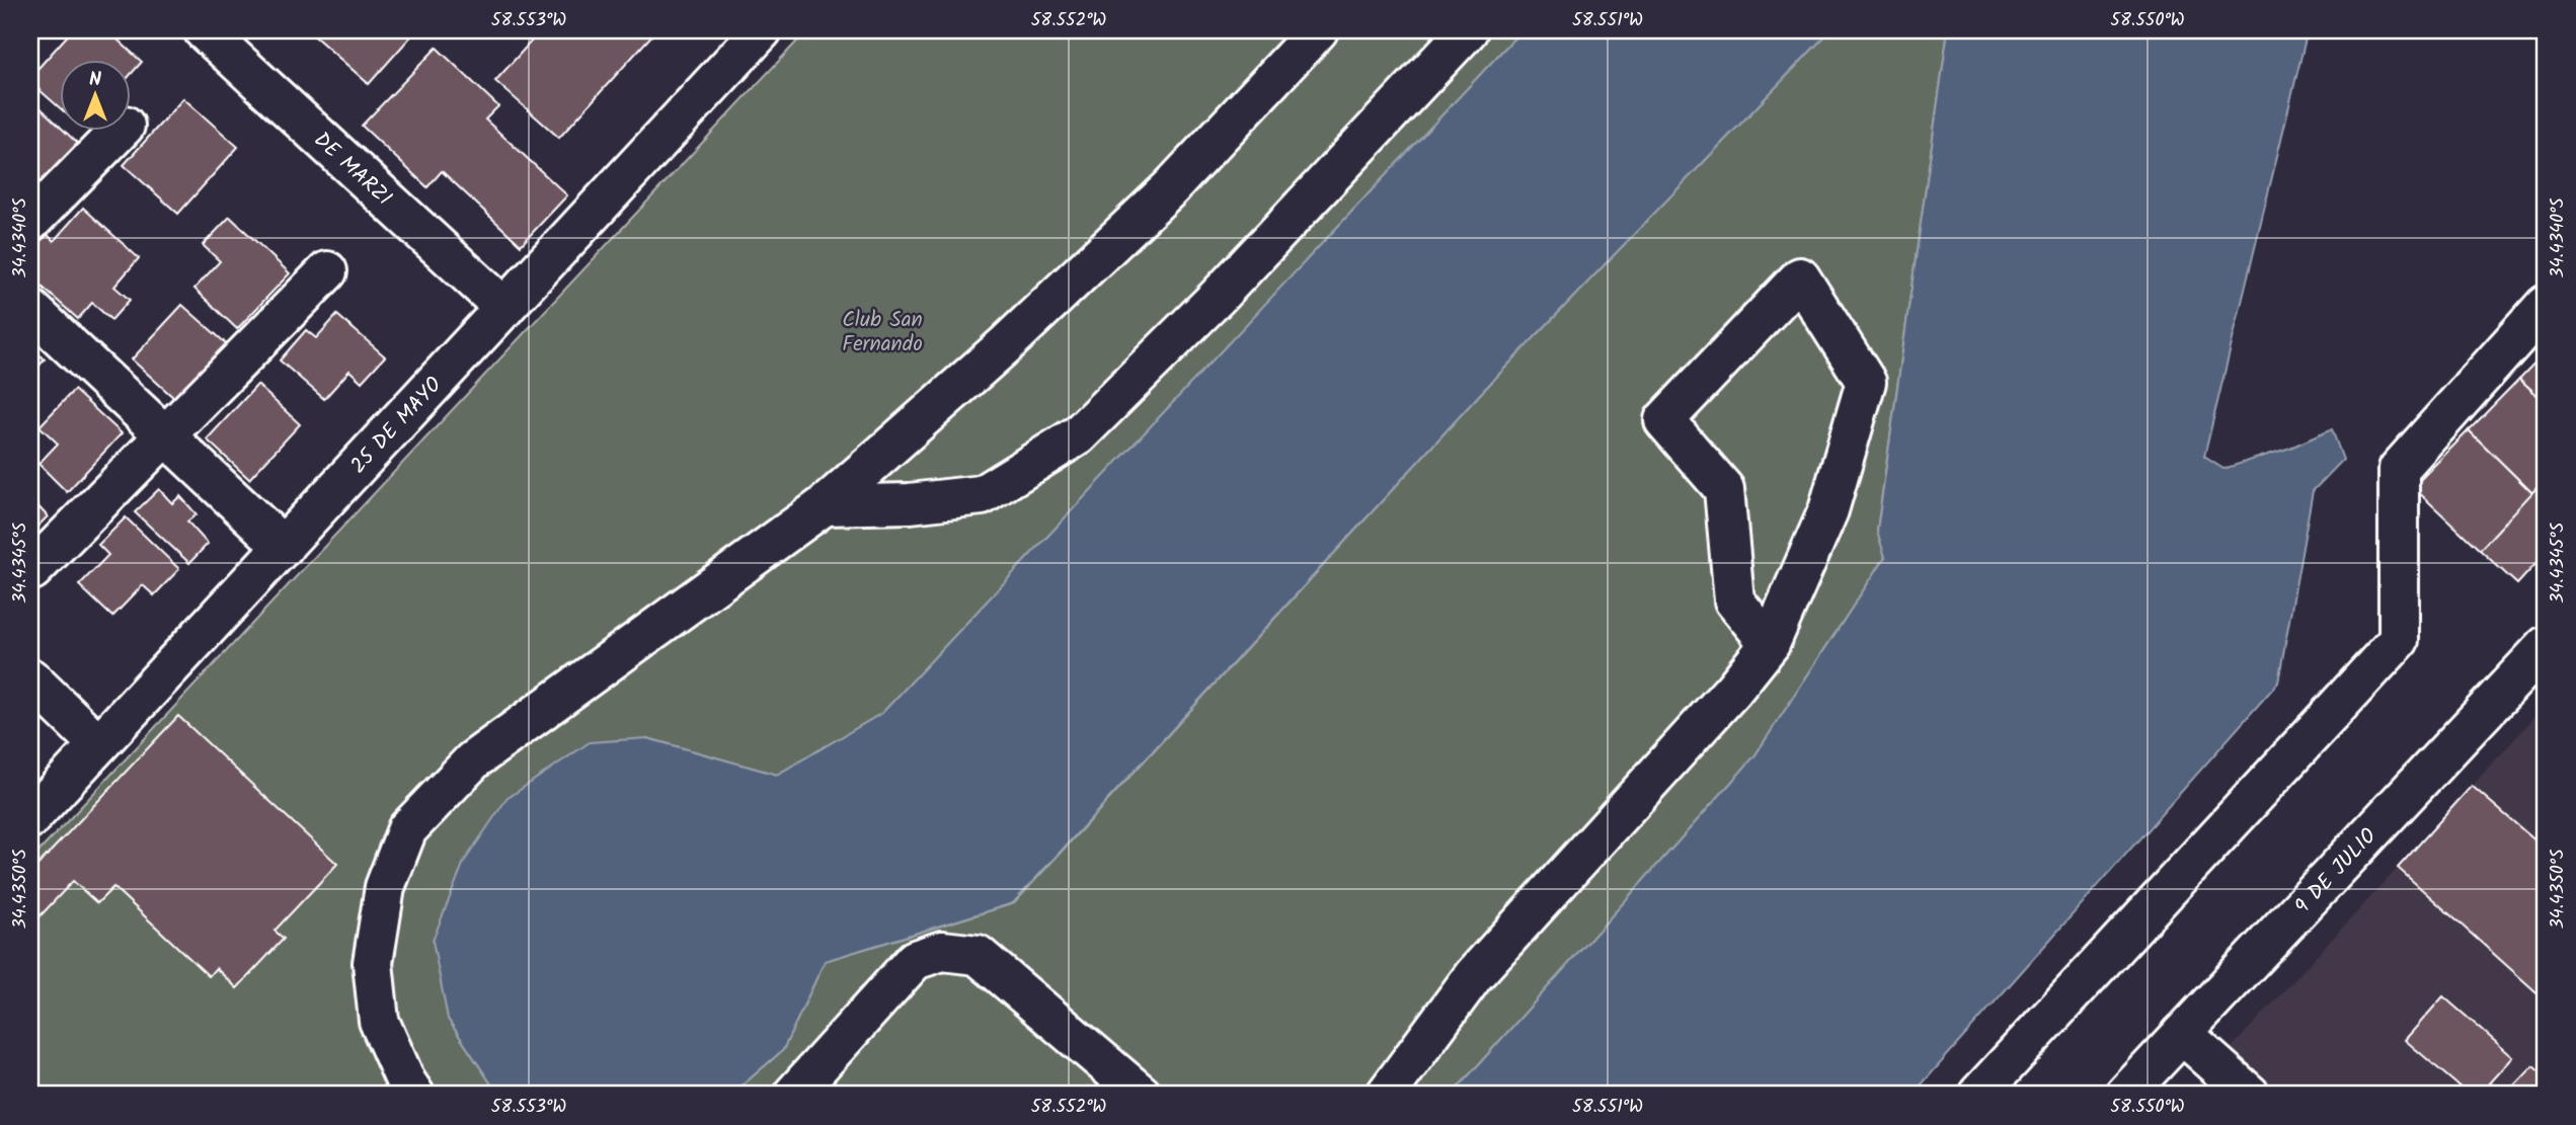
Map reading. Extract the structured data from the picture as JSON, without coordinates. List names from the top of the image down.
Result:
{
  "streets": {
    "street": ["DE MARZI", "25 DE MAYO", "9 DE JULIO"]
  },
  "crossings": [
    ["DE MARZI", "25 DE MAYO"]
  ],
  "parks": ["Club San Fernando"],
  "north": "top",
  "coordinates": [
    "58.553°W",
    "58.552°W",
    "58.551°W",
    "58.550°W",
    "34.4340°S",
    "34.4345°S",
    "34.4350°S"
  ]
}
